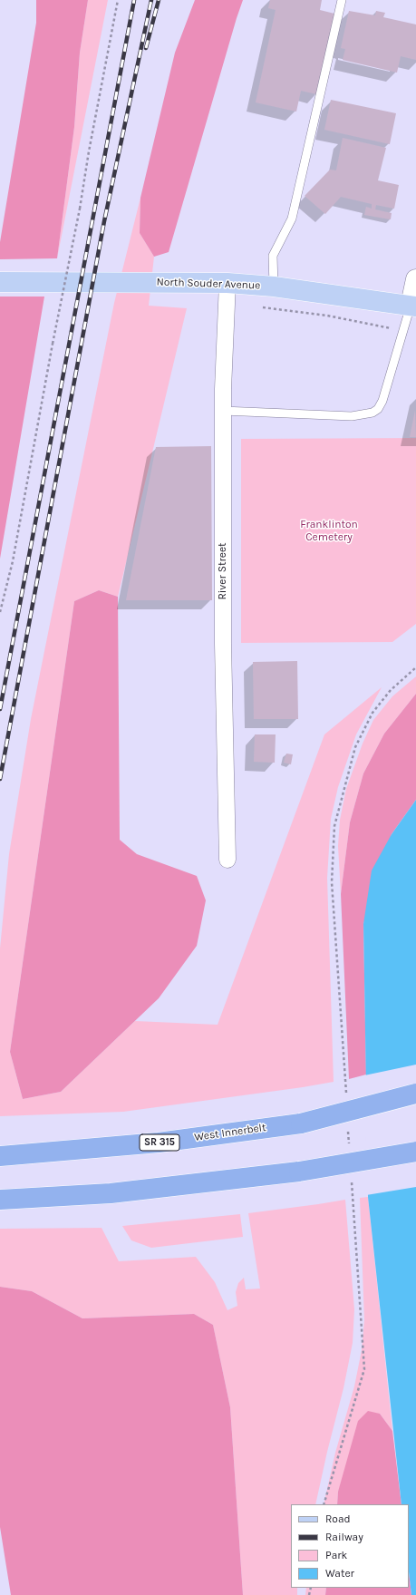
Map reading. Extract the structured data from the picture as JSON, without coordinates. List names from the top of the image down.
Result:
{
  "streets": {
    "highway": ["West Innerbelt", "SR 315"],
    "main road": ["North Souder Avenue"],
    "street": ["River Street"]
  },
  "crossings": [
    ["North Souder Avenue", "River Street"]
  ],
  "parks": ["Franklinton Cemetery"],
  "legend": [
    "Road",
    "Railway",
    "Park",
    "Water"
  ]
}
